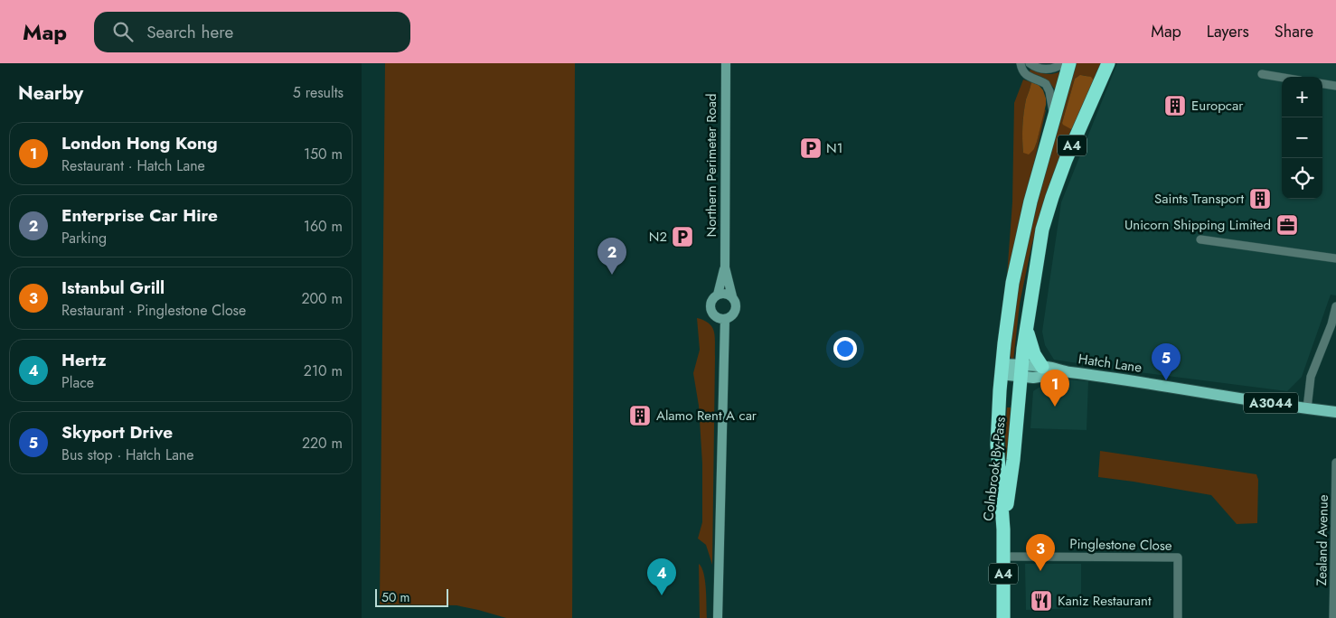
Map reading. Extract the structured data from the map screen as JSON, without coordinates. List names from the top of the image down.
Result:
{
  "streets": {
    "highway": ["A4", "Colnbrook By-Pass"],
    "main road": ["Hatch Lane", "A3044"],
    "street": ["Northern Perimeter Road", "Zealand Avenue", "Pinglestone Close"]
  },
  "crossings": [
    ["A4", "Colnbrook By-Pass"],
    ["A4", "Pinglestone Close"],
    ["Hatch Lane", "Colnbrook By-Pass"]
  ],
  "places": {
    "building": ["Europcar", "Saints Transport", "Alamo Rent A car"],
    "parking": ["N1", "N2"],
    "office": ["Unicorn Shipping Limited"],
    "restaurant": ["Kaniz Restaurant"]
  },
  "scale_bar": "50 m",
  "page": {
    "header": "Map",
    "search": "Search here",
    "nav": ["Map", "Layers", "Share"],
    "heading": ["Nearby", "5 results"],
    "map_buttons": ["+", "−"],
    "list": [
      {
        "mark": "1",
        "name": "London Hong Kong",
        "note": "Restaurant · Hatch Lane",
        "value": "150 m"
      },
      {
        "mark": "2",
        "name": "Enterprise Car Hire",
        "note": "Parking",
        "value": "160 m"
      },
      {
        "mark": "3",
        "name": "Istanbul Grill",
        "note": "Restaurant · Pinglestone Close",
        "value": "200 m"
      },
      {
        "mark": "4",
        "name": "Hertz",
        "note": "Place",
        "value": "210 m"
      },
      {
        "mark": "5",
        "name": "Skyport Drive",
        "note": "Bus stop · Hatch Lane",
        "value": "220 m"
      }
    ],
    "pins": [
      "2",
      "5",
      "1",
      "3",
      "4"
    ],
    "scale": "50 m"
  }
}
